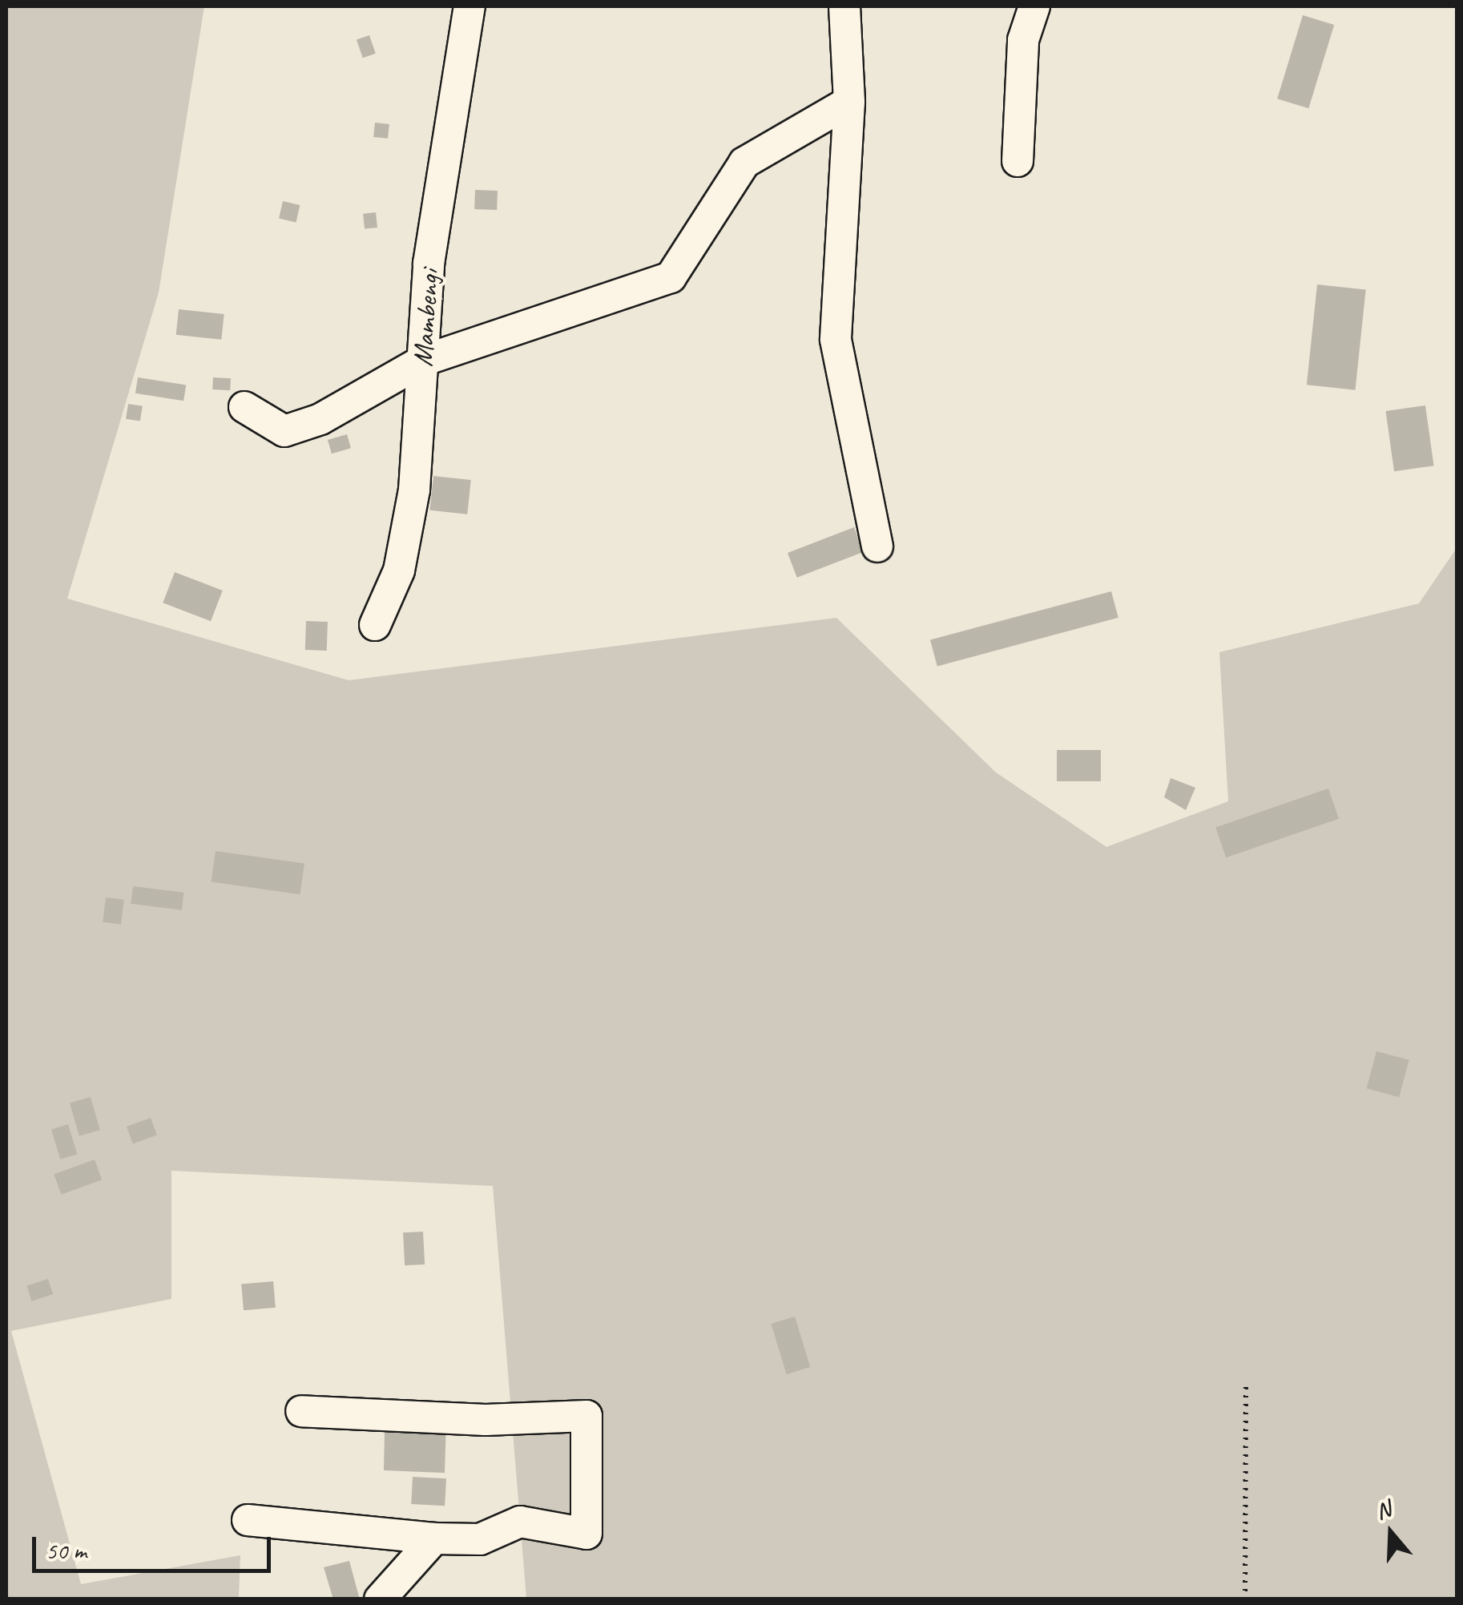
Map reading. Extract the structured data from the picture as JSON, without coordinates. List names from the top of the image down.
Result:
{
  "streets": {
    "street": ["Mambengi"]
  },
  "scale_bar": "50 m",
  "north": "top"
}
